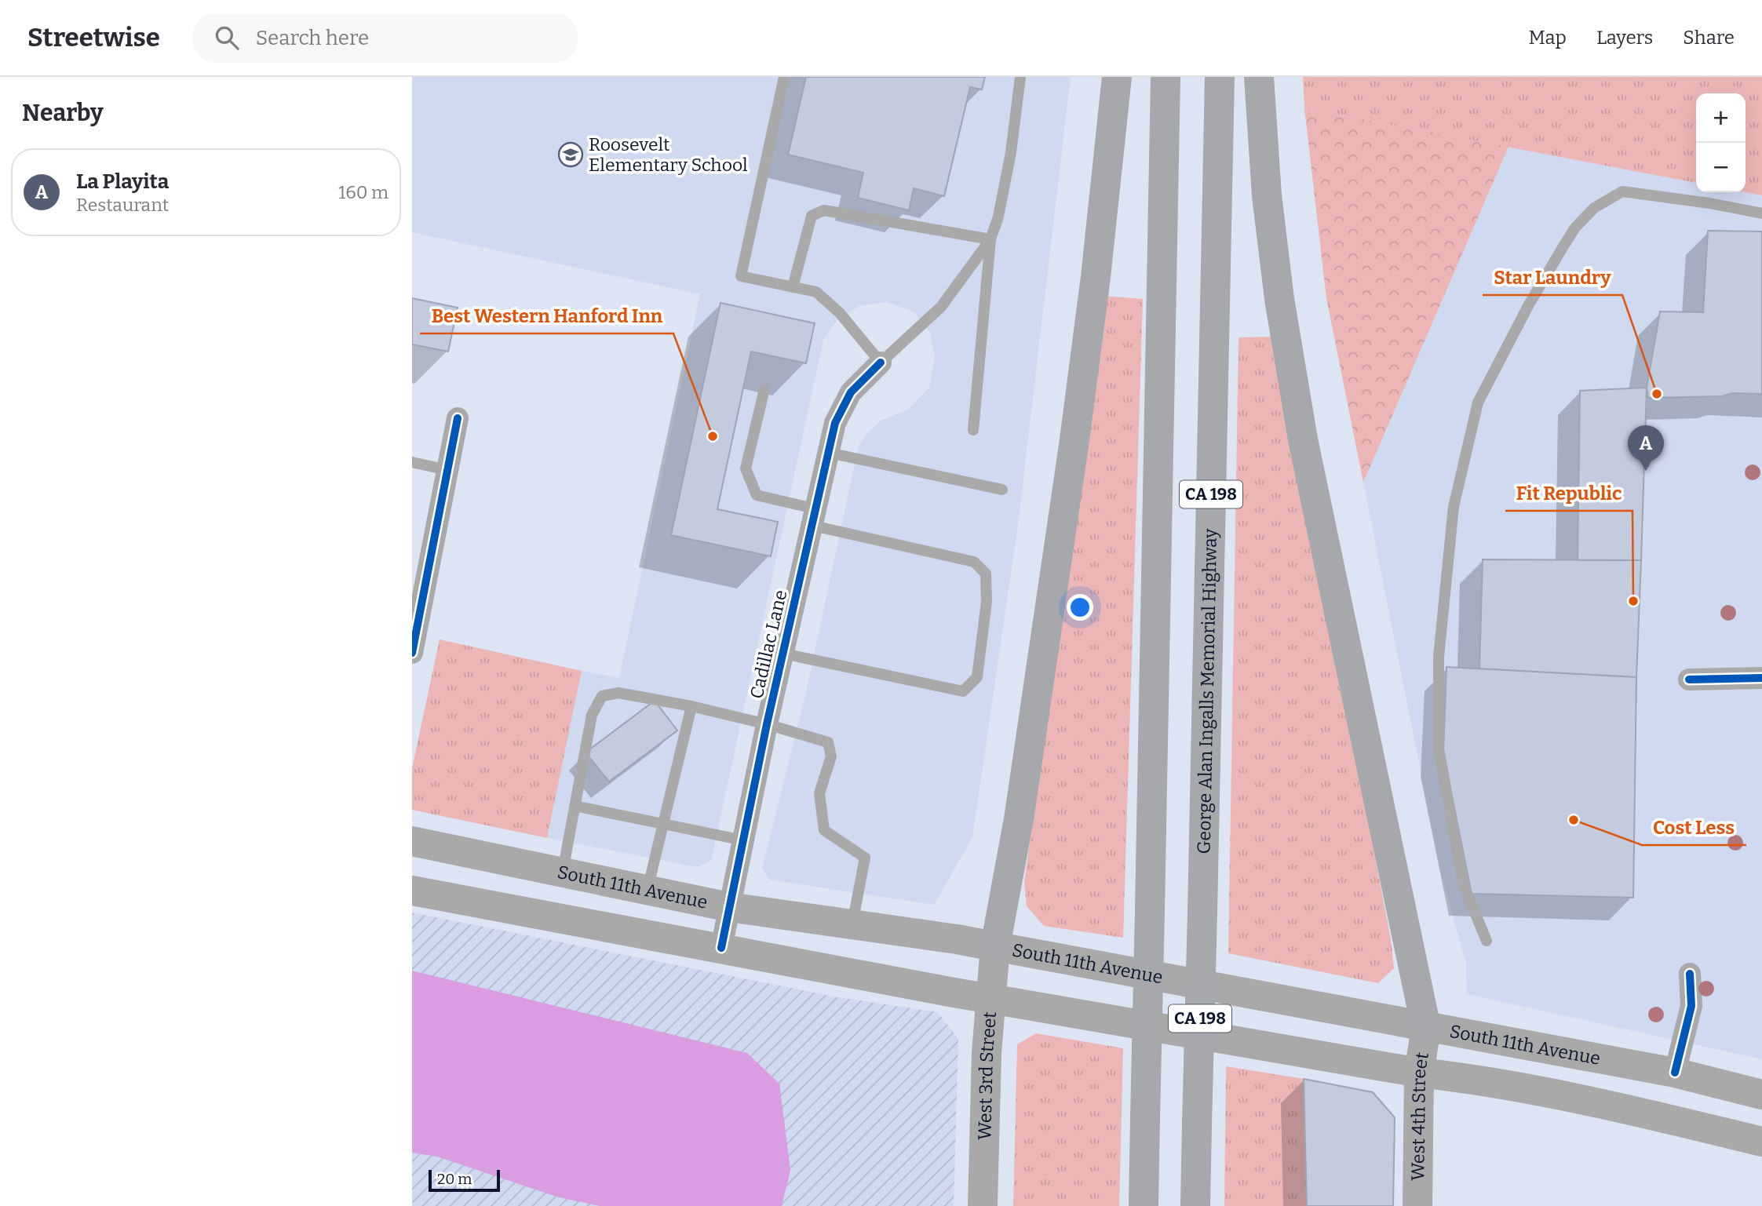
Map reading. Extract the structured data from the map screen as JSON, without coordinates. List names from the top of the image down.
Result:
{
  "streets": {
    "highway": ["CA 198", "George Alan Ingalls Memorial Highway"],
    "main road": ["South 11th Avenue", "West 3rd Street", "West 4th Street"],
    "street": ["Cadillac Lane"]
  },
  "crossings": [
    ["Cadillac Lane", "South 11th Avenue"],
    ["South 11th Avenue", "West 3rd Street"],
    ["South 11th Avenue", "West 4th Street"]
  ],
  "places": {
    "school or university": ["Roosevelt Elementary School"],
    "other": [
      "Star Laundry",
      "Best Western Hanford Inn",
      "Fit Republic",
      "Cost Less"
    ]
  },
  "scale_bar": "20 m",
  "page": {
    "header": "Streetwise",
    "search": "Search here",
    "nav": ["Map", "Layers", "Share"],
    "heading": "Nearby",
    "map_buttons": ["+", "−"],
    "list": [
      {
        "mark": "A",
        "name": "La Playita",
        "note": "Restaurant",
        "value": "160 m"
      }
    ],
    "pins": "A",
    "scale": "20 m"
  }
}
